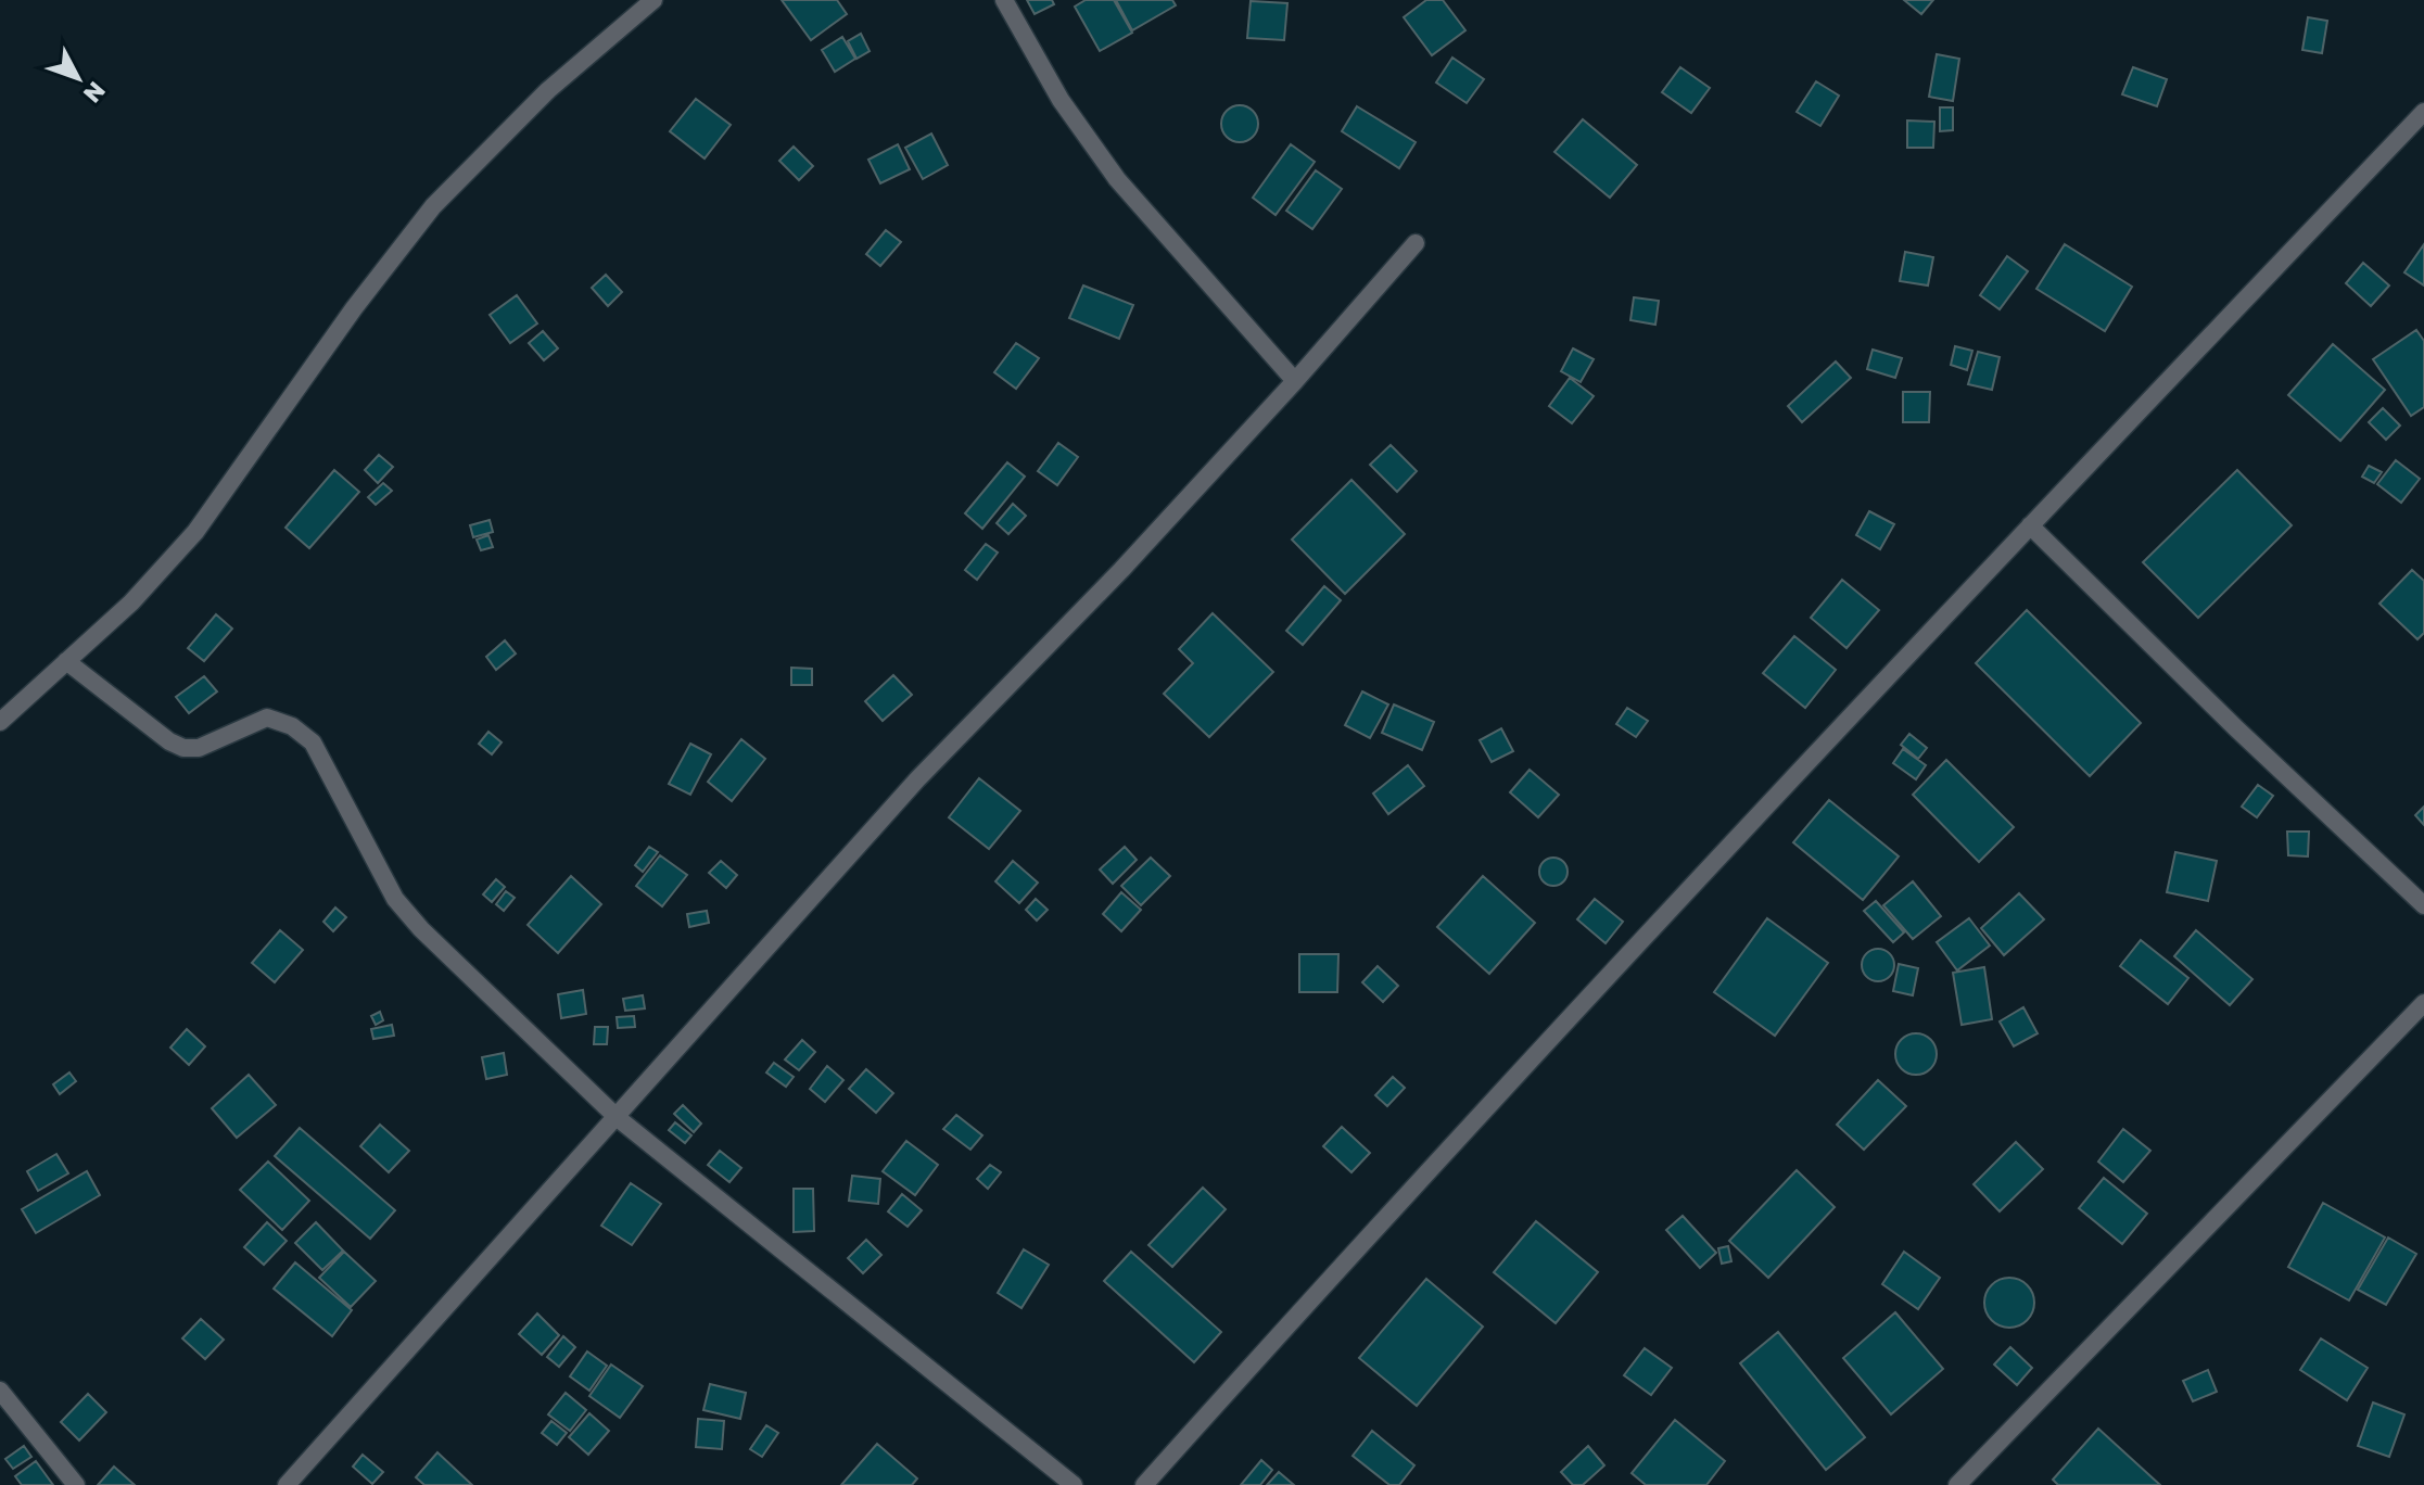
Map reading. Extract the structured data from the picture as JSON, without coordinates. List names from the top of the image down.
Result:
{
  "north": "bottom right"
}
